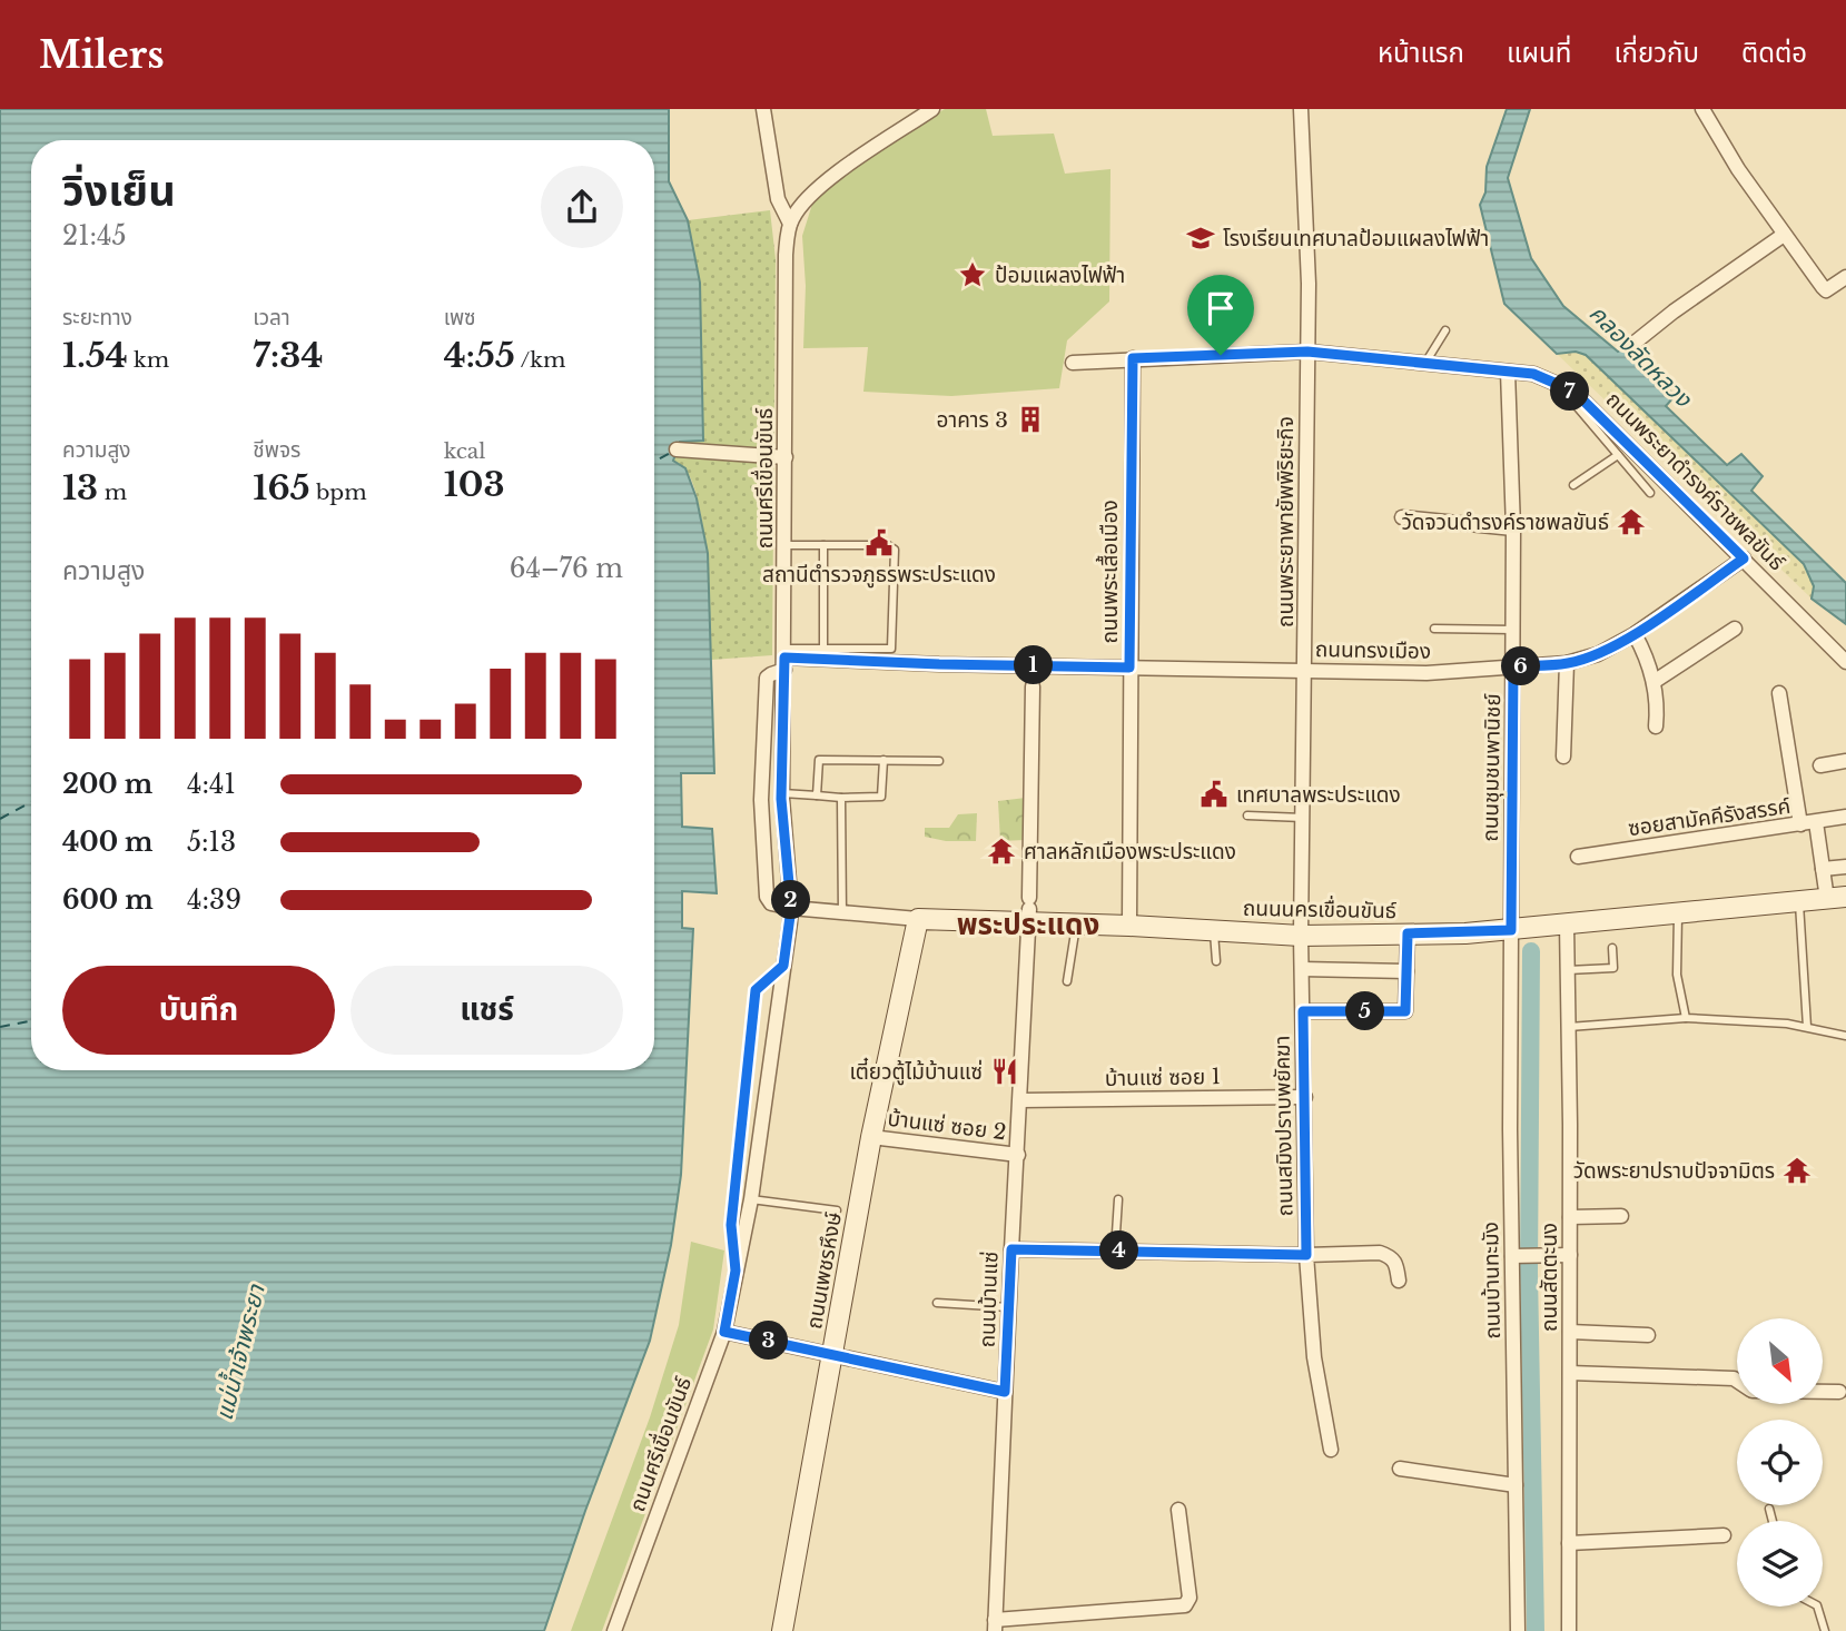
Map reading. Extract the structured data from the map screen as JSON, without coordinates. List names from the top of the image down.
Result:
{
  "streets": {
    "main road": ["ถนนนครเขื่อนขันธ์", "ถนนเพชรหึงษ์"],
    "street": [
      "ถนนศรีเขื่อนขันธ์",
      "ถนนพระยาดำรงค์ราชพลขันธ์",
      "ถนนพระยาพายัพพิริยะกิจ",
      "ถนนพระเสื้อเมือง",
      "ถนนทรงเมือง",
      "ถนนชุมชนพานิชย์",
      "ซอยสามัคคีรังสรรค์",
      "บ้านแซ่ ซอย 1",
      "บ้านแซ่ ซอย 2",
      "ถนนสมิงปราบพยัคฆา",
      "ถนนสัตตะนง",
      "ถนนบ้านทะมัง",
      "ถนนบ้านแซ่"
    ]
  },
  "crossings": [
    ["ถนนศรีเขื่อนขันธ์", "ถนนทรงเมือง"],
    ["ถนนศรีเขื่อนขันธ์", "ถนนนครเขื่อนขันธ์"],
    ["ถนนพระยาดำรงค์ราชพลขันธ์", "ถนนพระยาพายัพพิริยะกิจ"],
    ["ถนนพระยาดำรงค์ราชพลขันธ์", "ถนนพระเสื้อเมือง"],
    ["ถนนพระยาดำรงค์ราชพลขันธ์", "ถนนทรงเมือง"],
    ["ถนนพระยาดำรงค์ราชพลขันธ์", "ถนนชุมชนพานิชย์"],
    ["ถนนพระยาพายัพพิริยะกิจ", "ถนนทรงเมือง"],
    ["ถนนพระยาพายัพพิริยะกิจ", "ถนนนครเขื่อนขันธ์"],
    ["ถนนพระยาพายัพพิริยะกิจ", "ถนนสมิงปราบพยัคฆา"],
    ["ถนนพระเสื้อเมือง", "ถนนทรงเมือง"],
    ["ถนนพระเสื้อเมือง", "ถนนนครเขื่อนขันธ์"],
    ["ถนนทรงเมือง", "ถนนชุมชนพานิชย์"],
    ["ถนนชุมชนพานิชย์", "ถนนนครเขื่อนขันธ์"],
    ["ถนนชุมชนพานิชย์", "ถนนบ้านทะมัง"],
    ["ถนนนครเขื่อนขันธ์", "ถนนสมิงปราบพยัคฆา"],
    ["ถนนนครเขื่อนขันธ์", "ถนนเพชรหึงษ์"],
    ["ถนนนครเขื่อนขันธ์", "ถนนสัตตะนง"],
    ["ถนนนครเขื่อนขันธ์", "ถนนบ้านทะมัง"],
    ["ถนนนครเขื่อนขันธ์", "ถนนบ้านแซ่"],
    ["บ้านแซ่ ซอย 1", "ถนนสมิงปราบพยัคฆา"],
    ["บ้านแซ่ ซอย 1", "ถนนบ้านแซ่"],
    ["บ้านแซ่ ซอย 2", "ถนนเพชรหึงษ์"],
    ["บ้านแซ่ ซอย 2", "ถนนบ้านแซ่"]
  ],
  "districts": ["พระประแดง"],
  "water": ["คลองลัดหลวง", "แม่น้ำเจ้าพระยา"],
  "places": {
    "school or university": ["โรงเรียนเทศบาลป้อมแผลงไฟฟ้า"],
    "place": ["ป้อมแผลงไฟฟ้า"],
    "building": ["อาคาร 3"],
    "temple": ["วัดจวนดำรงค์ราชพลขันธ์", "ศาลหลักเมืองพระประแดง", "วัดพระยาปราบปัจจามิตร"],
    "public building": ["สถานีตำรวจภูธรพระประแดง", "เทศบาลพระประแดง"],
    "restaurant": ["เตี๋ยวตู้ไม้บ้านแซ่"]
  },
  "north": "bottom right",
  "page": {
    "header": "Milers",
    "nav": [
      "หน้าแรก",
      "แผนที่",
      "เกี่ยวกับ",
      "ติดต่อ"
    ],
    "heading": ["วิ่งเย็น", "21:45"],
    "stats": [
      ["ระยะทาง", "1.54 km"],
      ["เวลา", "7:34"],
      ["เพซ", "4:55 /km"],
      ["ความสูง", "13 m"],
      ["ชีพจร", "165 bpm"],
      ["kcal", "103"]
    ],
    "pins": [
      "7",
      "1",
      "6",
      "2",
      "5",
      "4",
      "3"
    ],
    "chart": ["ความสูง", "64–76 m"],
    "list": [
      {
        "name": "200 m",
        "note": "4:41"
      },
      {
        "name": "400 m",
        "note": "5:13"
      },
      {
        "name": "600 m",
        "note": "4:39"
      }
    ],
    "buttons": ["บันทึก", "แชร์"]
  }
}
